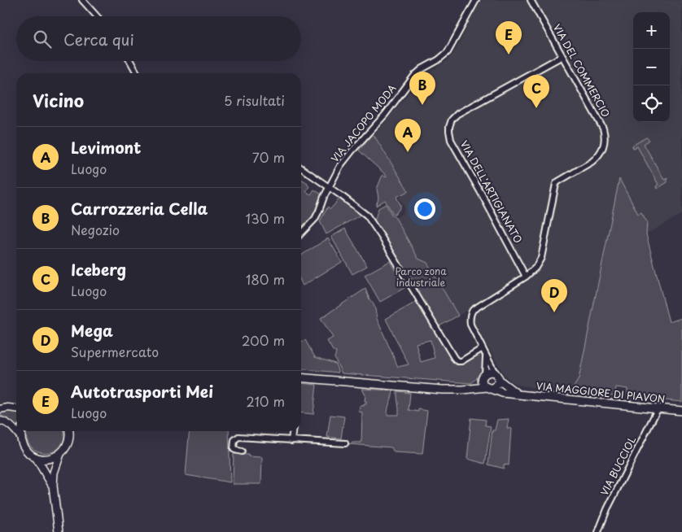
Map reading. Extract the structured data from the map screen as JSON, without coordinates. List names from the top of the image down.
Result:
{
  "streets": {
    "main road": ["VIA MAGGIORE DI PIAVON"],
    "street": [
      "VIA DEL COMMERCIO",
      "VIA JACOPO MODA",
      "VIA DELL'ARTIGIANATO",
      "VIA BUCCIOL"
    ]
  },
  "crossings": [
    ["VIA DEL COMMERCIO", "VIA DELL'ARTIGIANATO"],
    ["VIA DEL COMMERCIO", "VIA MAGGIORE DI PIAVON"],
    ["VIA MAGGIORE DI PIAVON", "VIA BUCCIOL"]
  ],
  "parks": ["Parco zona industriale"],
  "page": {
    "map_buttons": ["+", "−"],
    "search": "Cerca qui",
    "pins": [
      "E",
      "B",
      "C",
      "A",
      "D"
    ],
    "heading": ["Vicino", "5 risultati"],
    "list": [
      {
        "mark": "A",
        "name": "Levimont",
        "note": "Luogo",
        "value": "70 m"
      },
      {
        "mark": "B",
        "name": "Carrozzeria Cella",
        "note": "Negozio",
        "value": "130 m"
      },
      {
        "mark": "C",
        "name": "Iceberg",
        "note": "Luogo",
        "value": "180 m"
      },
      {
        "mark": "D",
        "name": "Mega",
        "note": "Supermercato",
        "value": "200 m"
      },
      {
        "mark": "E",
        "name": "Autotrasporti Mei",
        "note": "Luogo",
        "value": "210 m"
      }
    ]
  }
}
